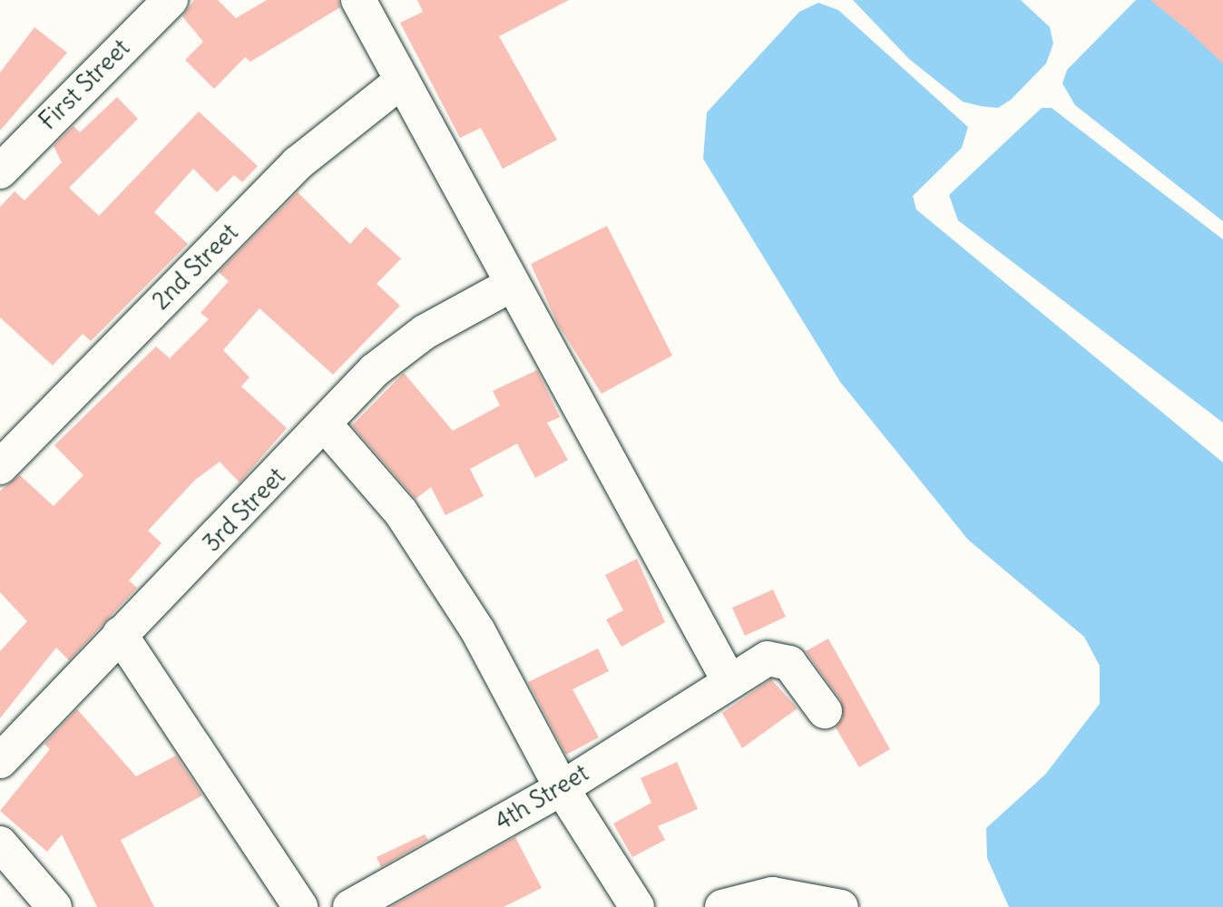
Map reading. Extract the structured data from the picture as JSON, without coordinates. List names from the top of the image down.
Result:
{
  "streets": {
    "street": [
      "First Street",
      "2nd Street",
      "3rd Street",
      "4th Street"
    ]
  }
}
